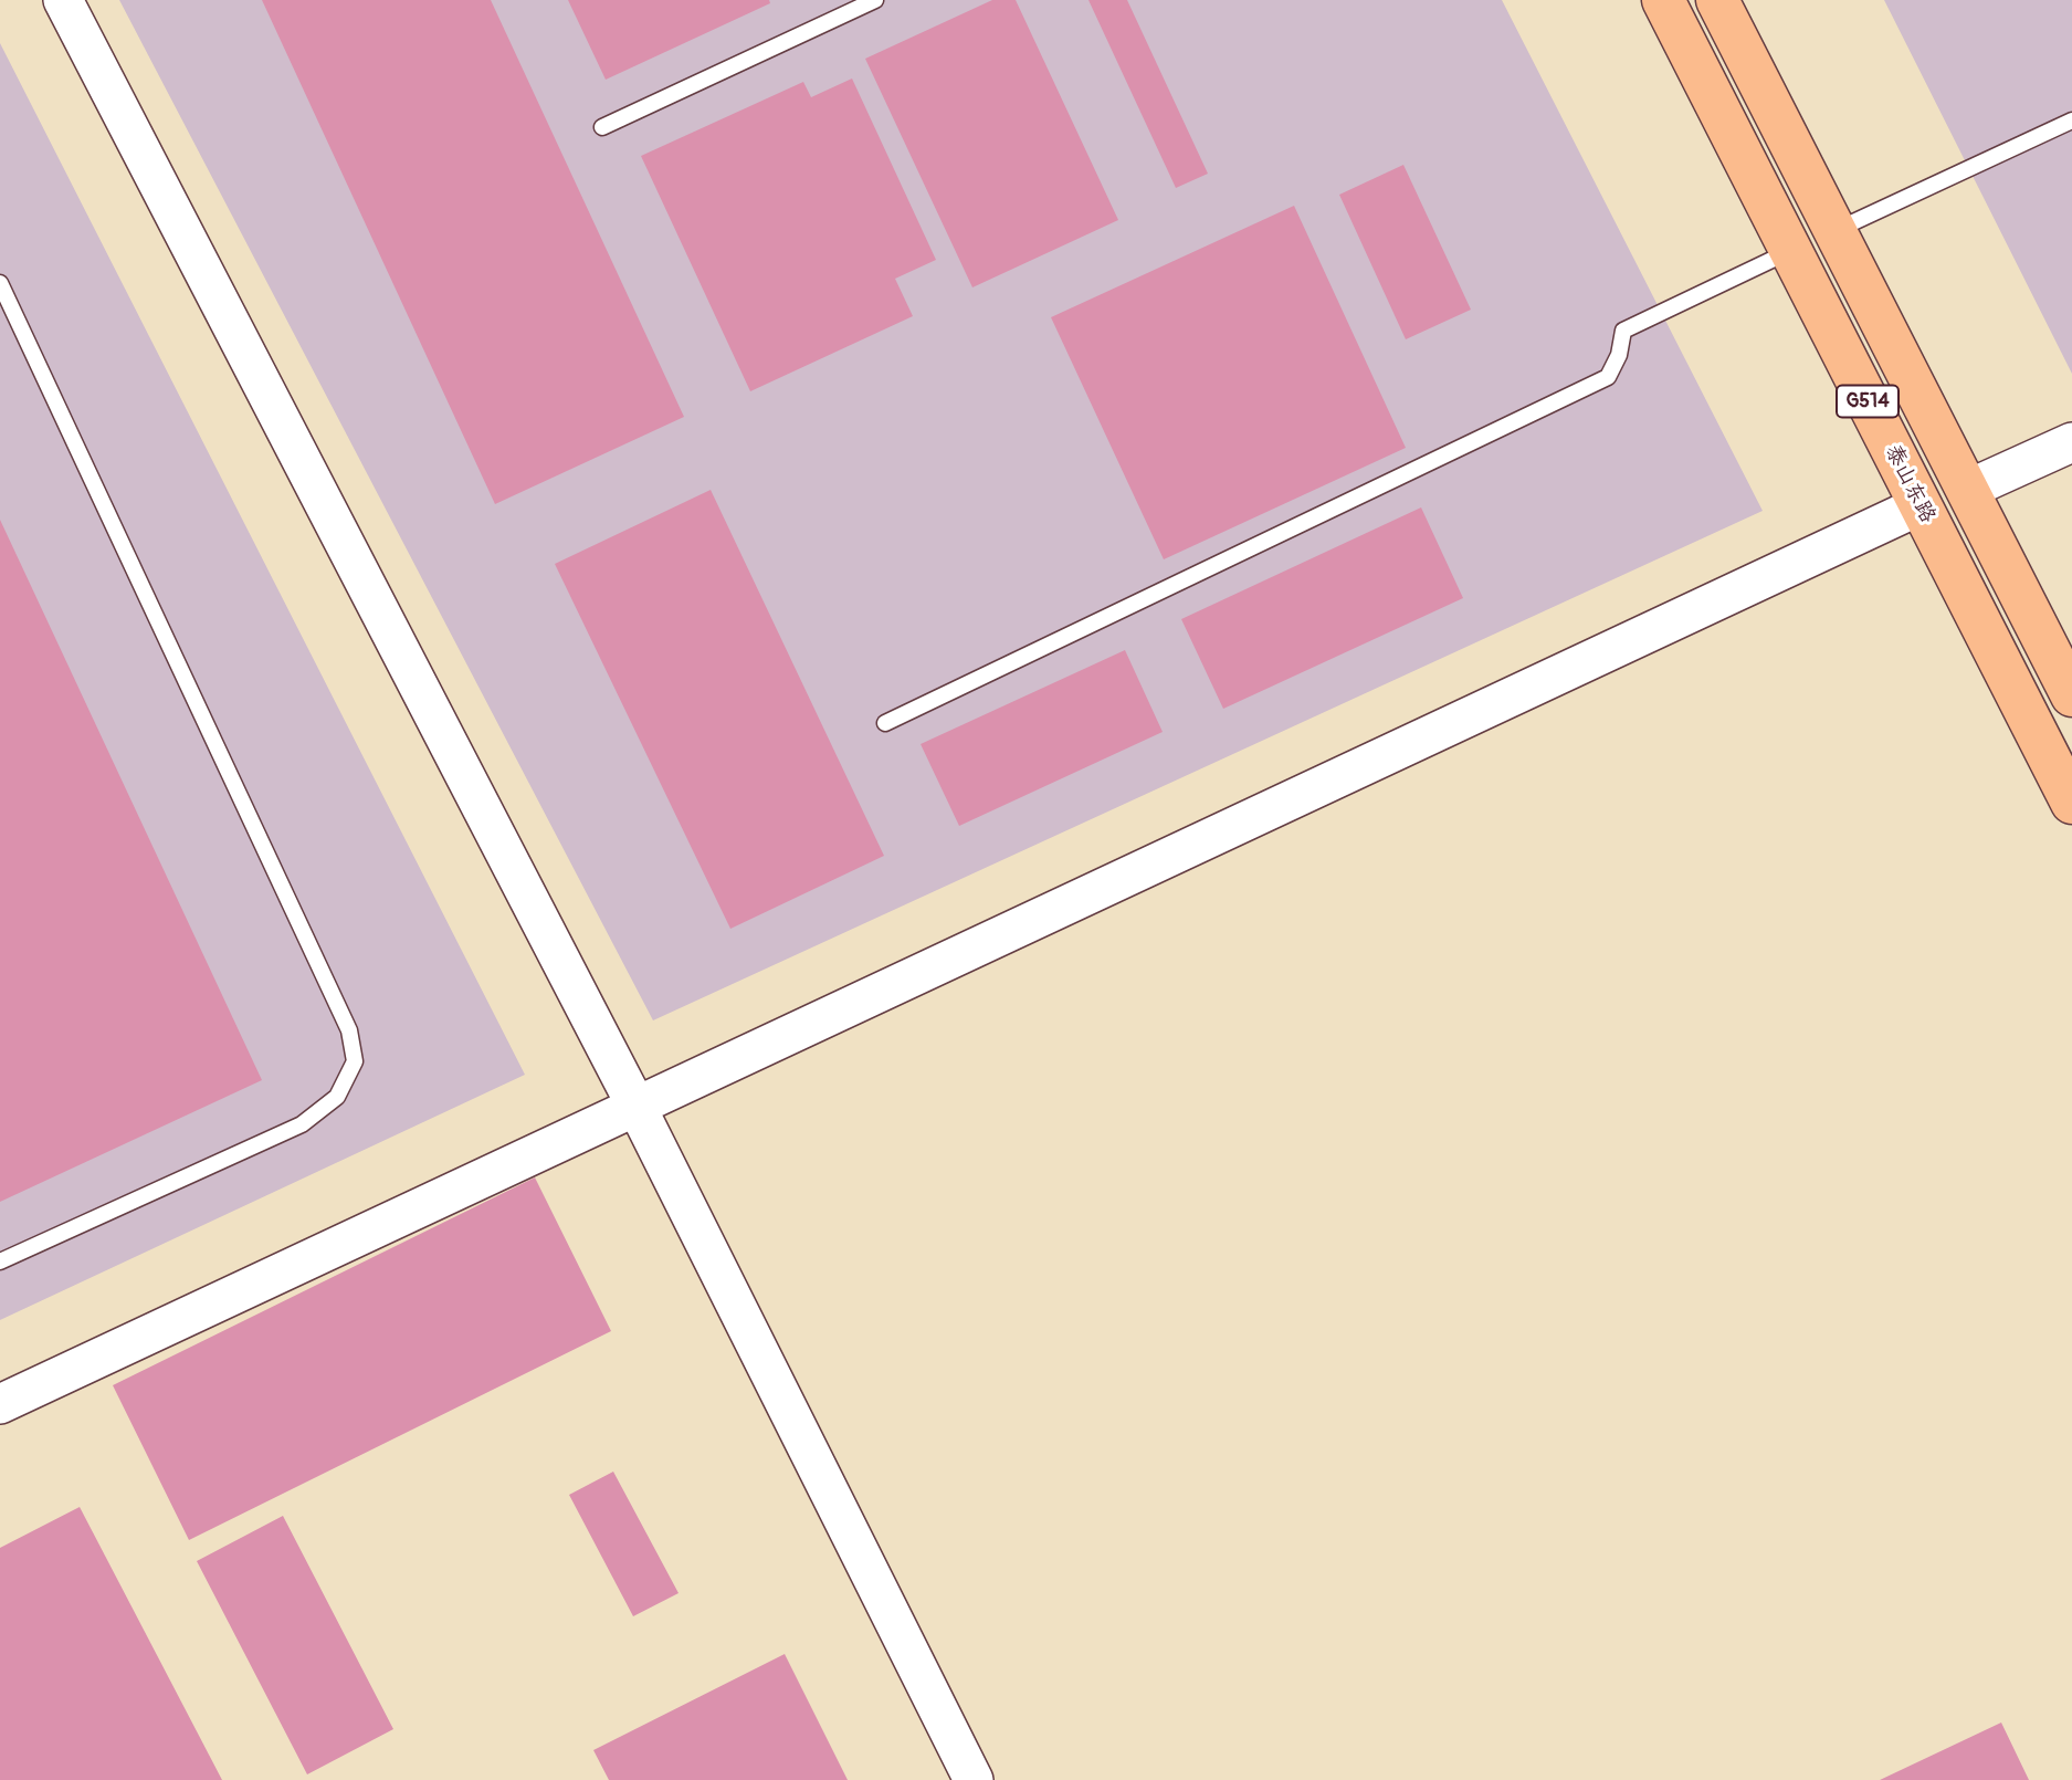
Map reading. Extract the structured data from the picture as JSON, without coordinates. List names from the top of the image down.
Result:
{
  "streets": {
    "highway": ["G514", "泰山东路"]
  }
}
